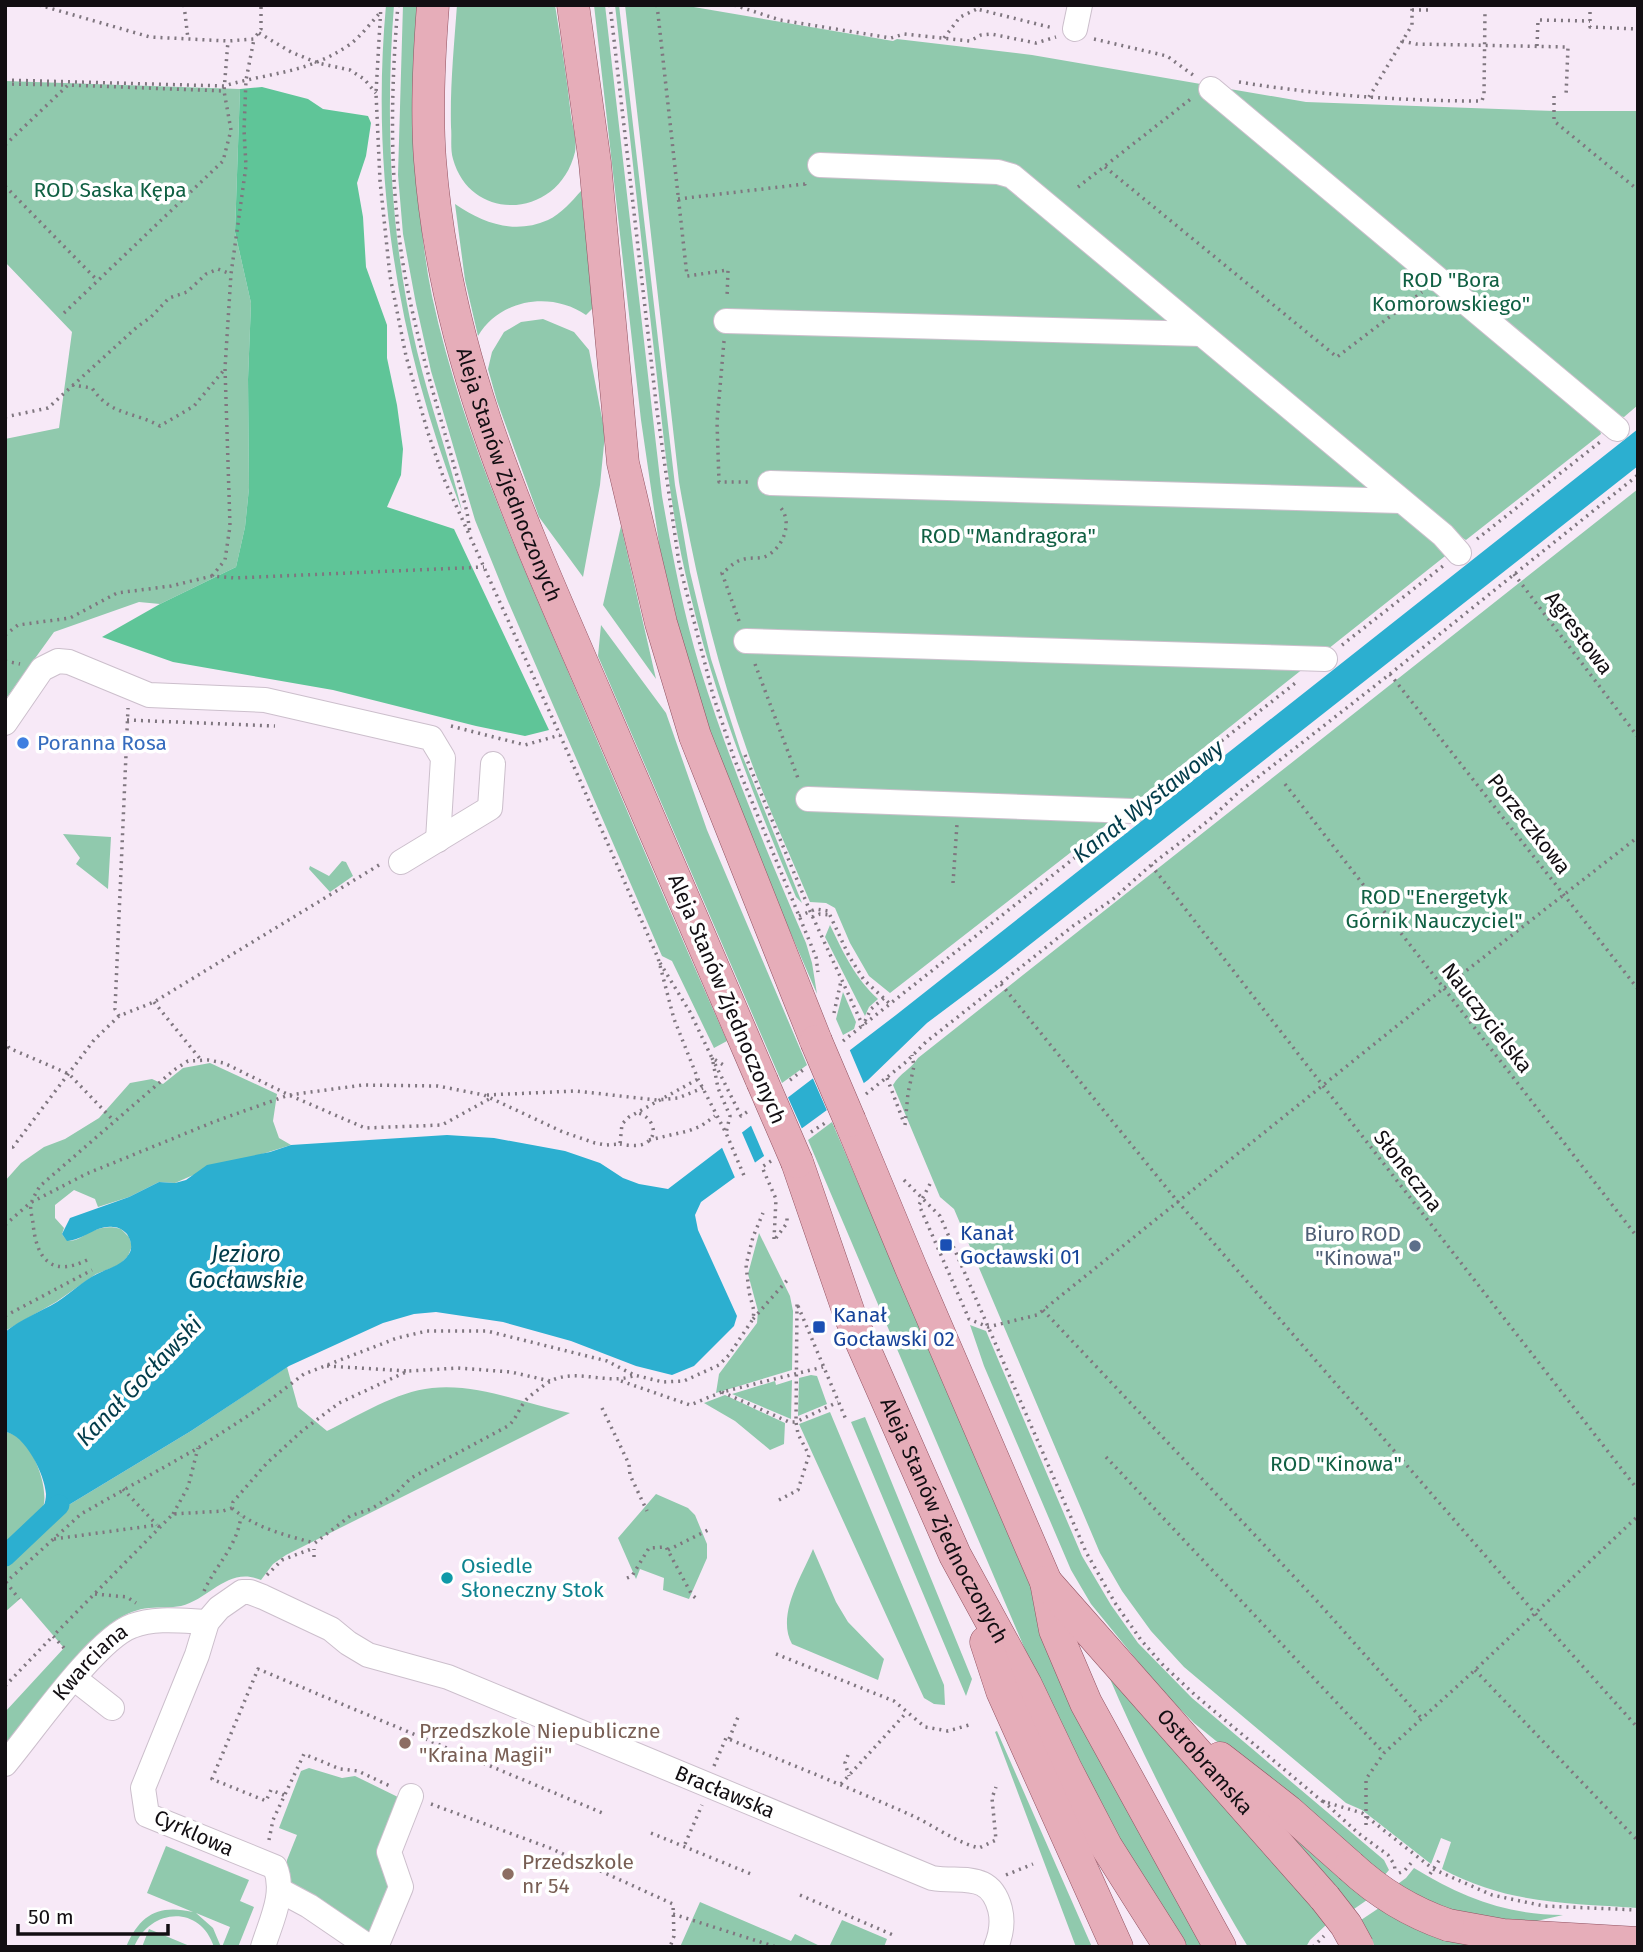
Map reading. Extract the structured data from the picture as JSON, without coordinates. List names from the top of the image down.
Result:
{
  "streets": {
    "main road": ["Aleja Stanów Zjednoczonych", "Ostrobramska"],
    "street": ["Kwarciana", "Bracławska", "Cyrklowa"],
    "path": [
      "Agrestowa",
      "Porzeczkowa",
      "Nauczycielska",
      "Słoneczna"
    ]
  },
  "crossings": [
    ["Kwarciana", "Bracławska"],
    ["Kwarciana", "Cyrklowa"],
    ["Bracławska", "Cyrklowa"]
  ],
  "water": ["Kanał Wystawowy", "Jezioro Gocławskie", "Kanał Gocławski"],
  "parks": [
    "ROD Saska Kępa",
    "ROD \"Bora Komorowskiego\"",
    "ROD \"Mandragora\"",
    "ROD \"Energetyk Górnik Nauczyciel\"",
    "ROD \"Kinowa\""
  ],
  "places": {
    "other": [
      "Poranna Rosa",
      "Biuro ROD \"Kinowa\"",
      "Osiedle Słoneczny Stok",
      "Przedszkole Niepubliczne \"Kraina Magii\"",
      "Przedszkole nr 54"
    ],
    "transit": ["Kanał Gocławski 01", "Kanał Gocławski 02"]
  },
  "scale_bar": "50 m"
}
